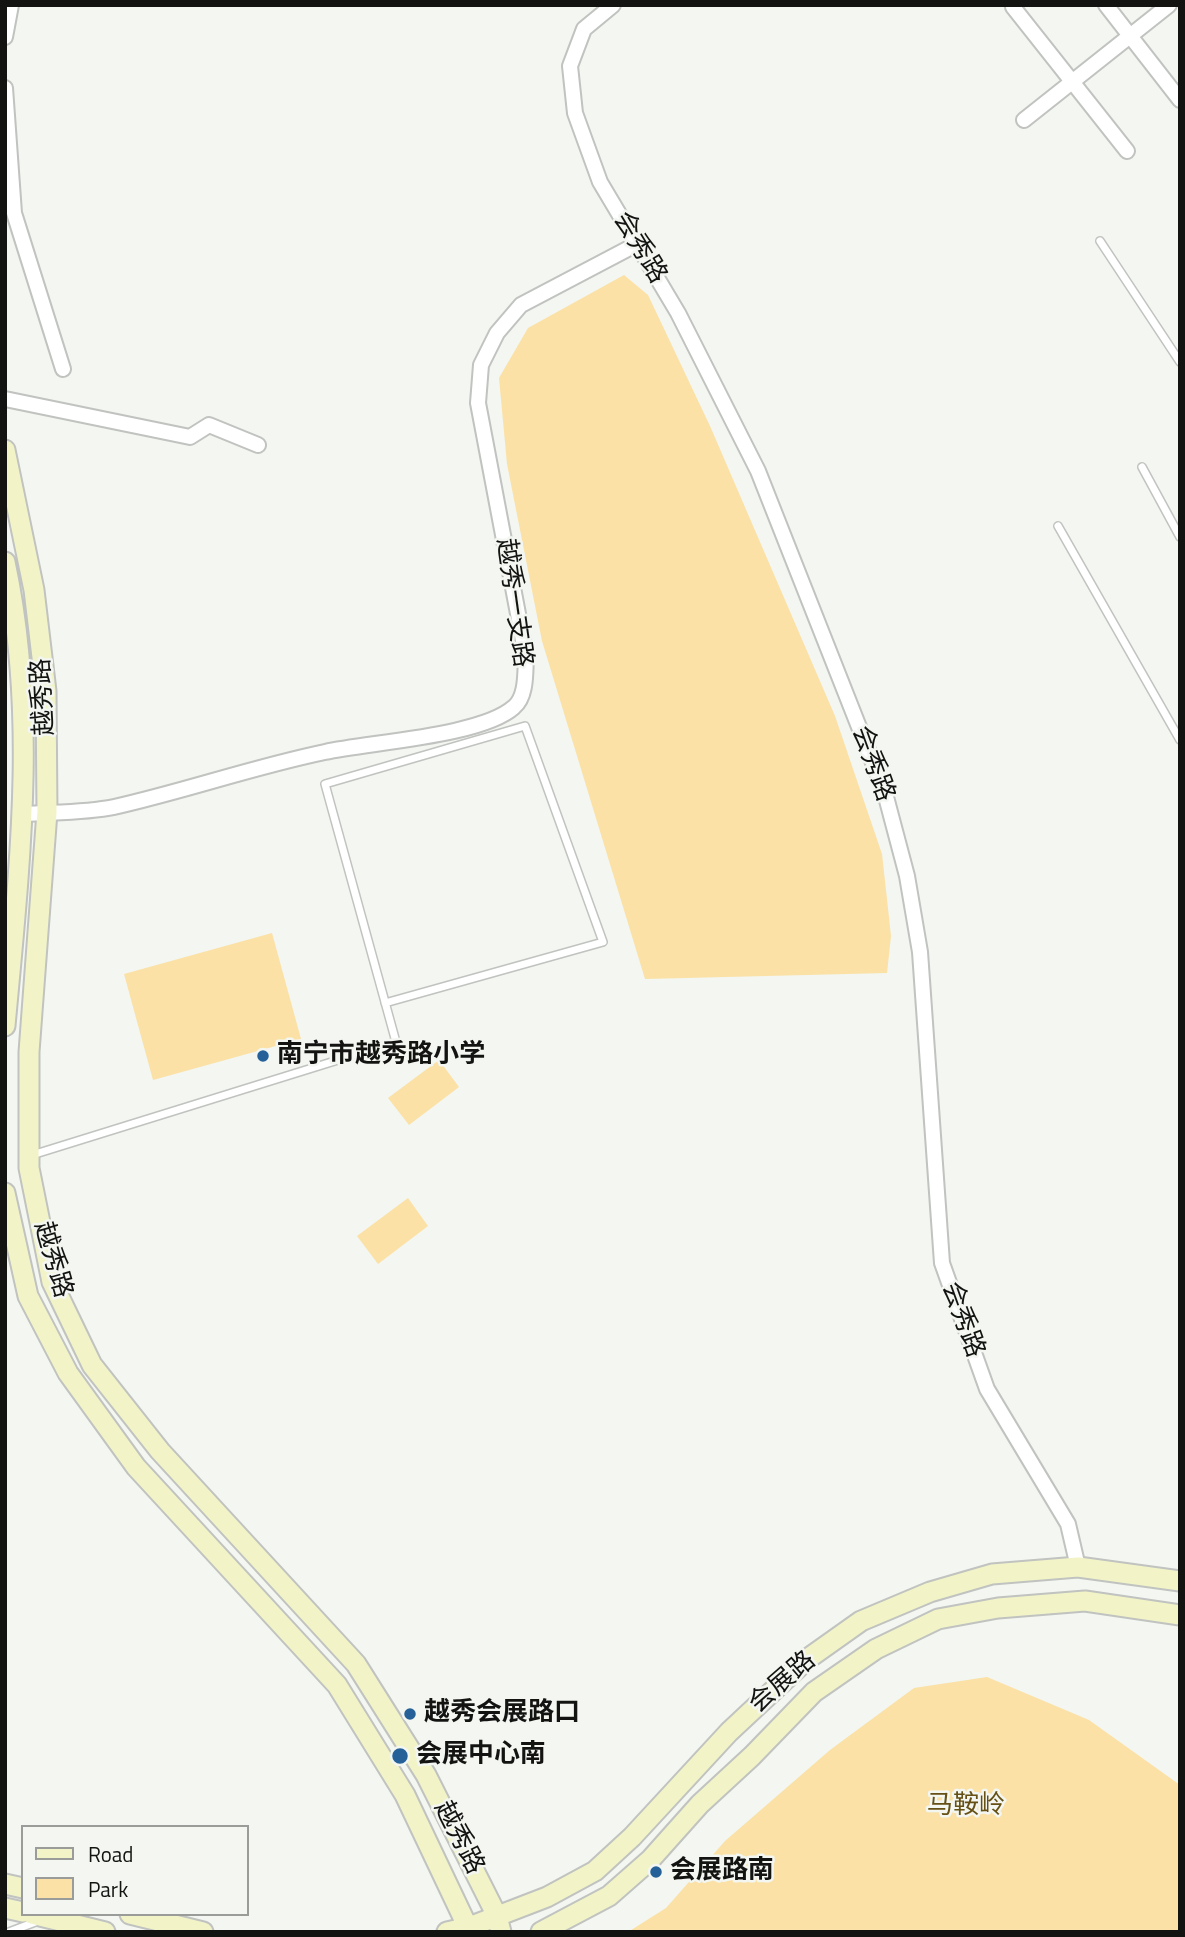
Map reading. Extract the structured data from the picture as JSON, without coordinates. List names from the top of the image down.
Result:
{
  "streets": {
    "main road": ["越秀路", "会展路"],
    "street": ["会秀路", "越秀一支路"]
  },
  "crossings": [
    ["会秀路", "越秀一支路"],
    ["会秀路", "会展路"],
    ["越秀一支路", "越秀路"],
    ["越秀路", "会展路"]
  ],
  "parks": ["马鞍岭"],
  "places": [
    "南宁市越秀路小学",
    "越秀会展路口",
    "会展中心南",
    "会展路南"
  ],
  "legend": ["Road", "Park"]
}
